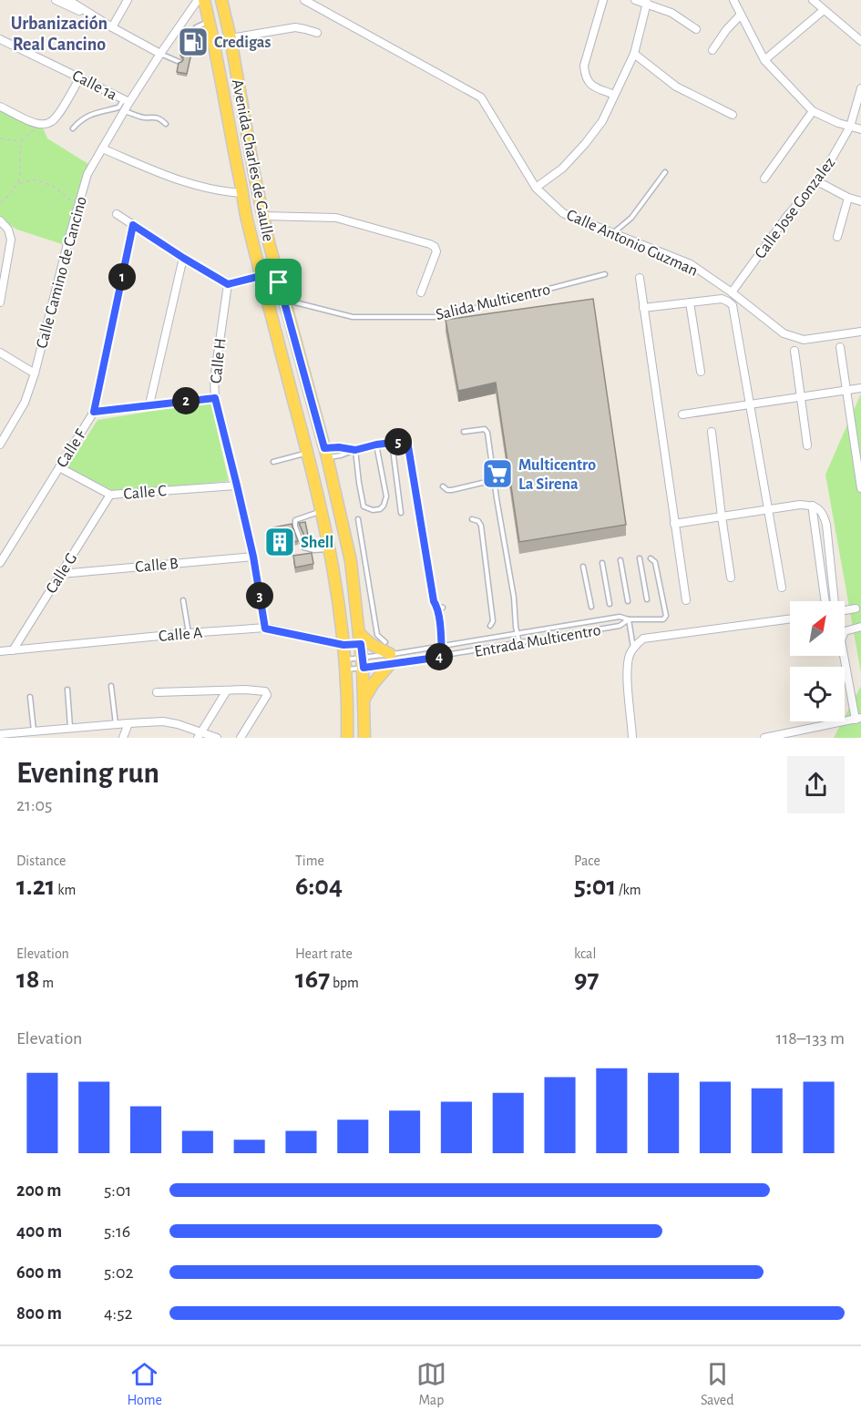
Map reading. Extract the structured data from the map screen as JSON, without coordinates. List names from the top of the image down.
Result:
{
  "streets": {
    "main road": ["Avenida Charles de Gaulle"],
    "street": [
      "Calle 1a",
      "Calle Jose Gonzalez",
      "Calle Antonio Guzman",
      "Calle Camino de Cancino",
      "Calle H",
      "Calle F",
      "Calle C",
      "Calle B",
      "Calle G",
      "Calle A"
    ],
    "lane": ["Salida Multicentro", "Entrada Multicentro"]
  },
  "crossings": [
    ["Calle 1a", "Calle Camino de Cancino"],
    ["Avenida Charles de Gaulle", "Salida Multicentro"],
    ["Avenida Charles de Gaulle", "Calle A"],
    ["Avenida Charles de Gaulle", "Entrada Multicentro"],
    ["Calle Jose Gonzalez", "Calle Antonio Guzman"],
    ["Calle H", "Calle C"],
    ["Calle H", "Calle B"],
    ["Calle H", "Calle A"],
    ["Calle F", "Calle C"],
    ["Calle C", "Calle G"],
    ["Calle B", "Calle G"],
    ["Calle G", "Calle A"]
  ],
  "districts": ["Urbanización Real Cancino"],
  "places": {
    "fuel station": ["Credigas"],
    "supermarket": ["Multicentro La Sirena"],
    "building": ["Shell"]
  },
  "north": "top right",
  "page": {
    "pins": [
      "1",
      "2",
      "5",
      "3",
      "4"
    ],
    "heading": ["Evening run", "21:05"],
    "stats": [
      ["Distance", "1.21 km"],
      ["Time", "6:04"],
      ["Pace", "5:01 /km"],
      ["Elevation", "18 m"],
      ["Heart rate", "167 bpm"],
      ["kcal", "97"]
    ],
    "chart": ["Elevation", "118–133 m"],
    "list": [
      {
        "name": "200 m",
        "note": "5:01"
      },
      {
        "name": "400 m",
        "note": "5:16"
      },
      {
        "name": "600 m",
        "note": "5:02"
      },
      {
        "name": "800 m",
        "note": "4:52"
      }
    ],
    "tabs": ["Home", "Map", "Saved"]
  }
}
